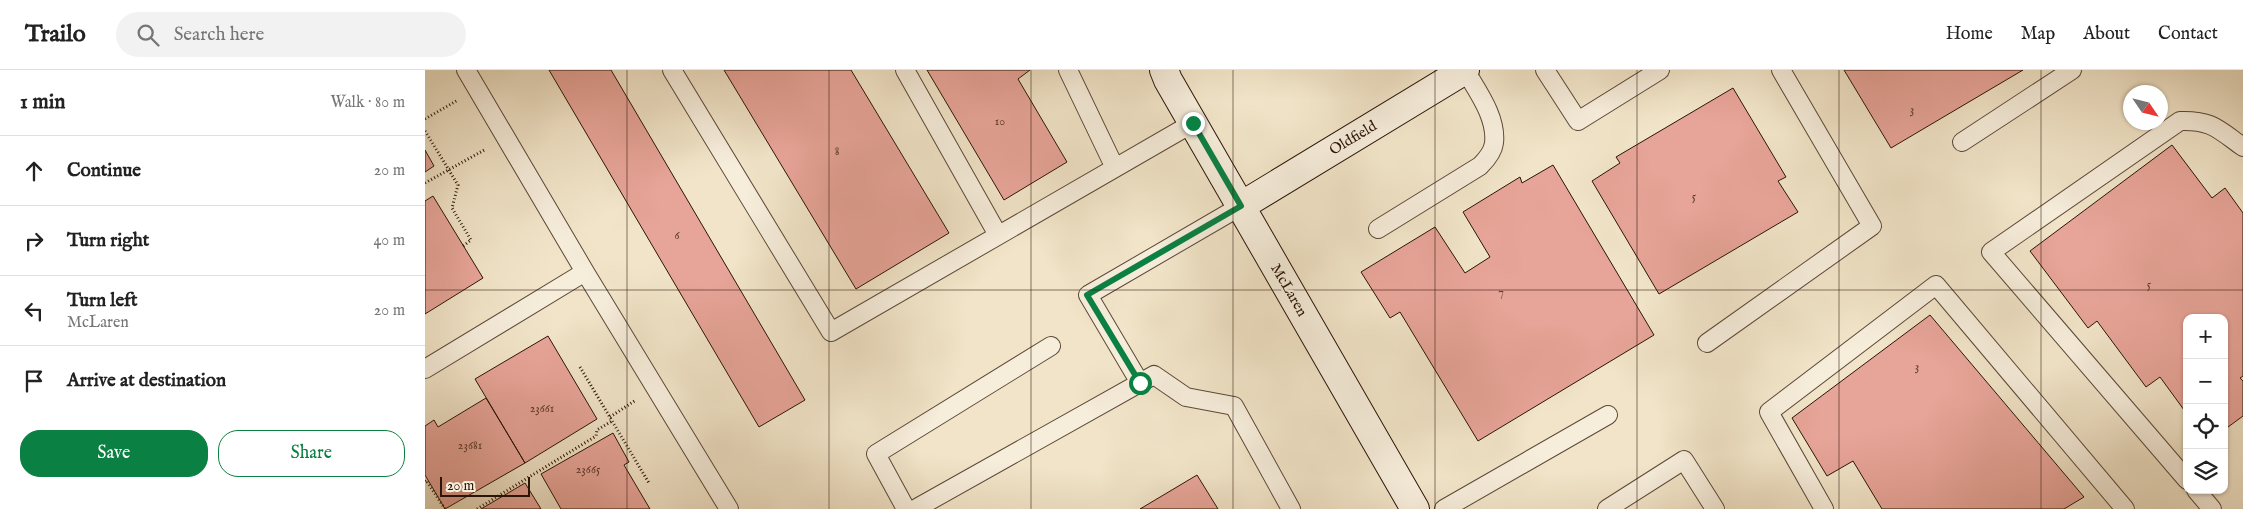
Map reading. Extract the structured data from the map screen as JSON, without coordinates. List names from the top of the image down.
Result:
{
  "streets": {
    "street": ["Oldfield", "McLaren"]
  },
  "crossings": [
    ["Oldfield", "McLaren"]
  ],
  "house_numbers": [
    "3",
    "10",
    "8",
    "5",
    "6",
    "5",
    "7",
    "3",
    "23661",
    "23681",
    "23665"
  ],
  "scale_bar": "20 m",
  "north": "bottom right",
  "page": {
    "header": "Trailo",
    "search": "Search here",
    "nav": [
      "Home",
      "Map",
      "About",
      "Contact"
    ],
    "heading": ["1 min", "Walk · 80 m"],
    "list": [
      ["Continue", "20 m"],
      ["Turn right", "40 m"],
      ["Turn left", "McLaren", "20 m"],
      "Arrive at destination"
    ],
    "map_buttons": ["+", "−"],
    "buttons": ["Save", "Share"],
    "scale": "20 m"
  }
}
